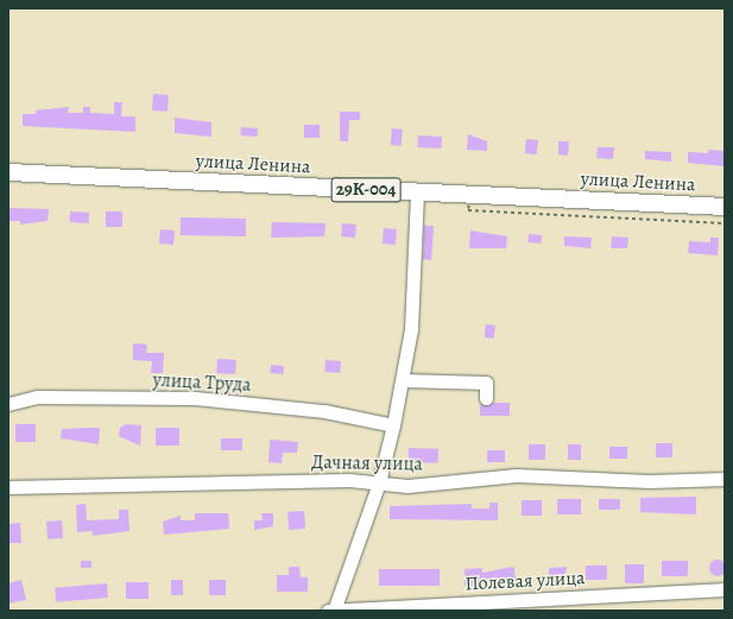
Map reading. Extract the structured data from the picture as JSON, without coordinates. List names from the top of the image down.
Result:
{
  "streets": {
    "main road": ["улица Ленина", "29К-004"],
    "street": ["улица Труда", "Дачная улица", "Полевая улица"]
  }
}
